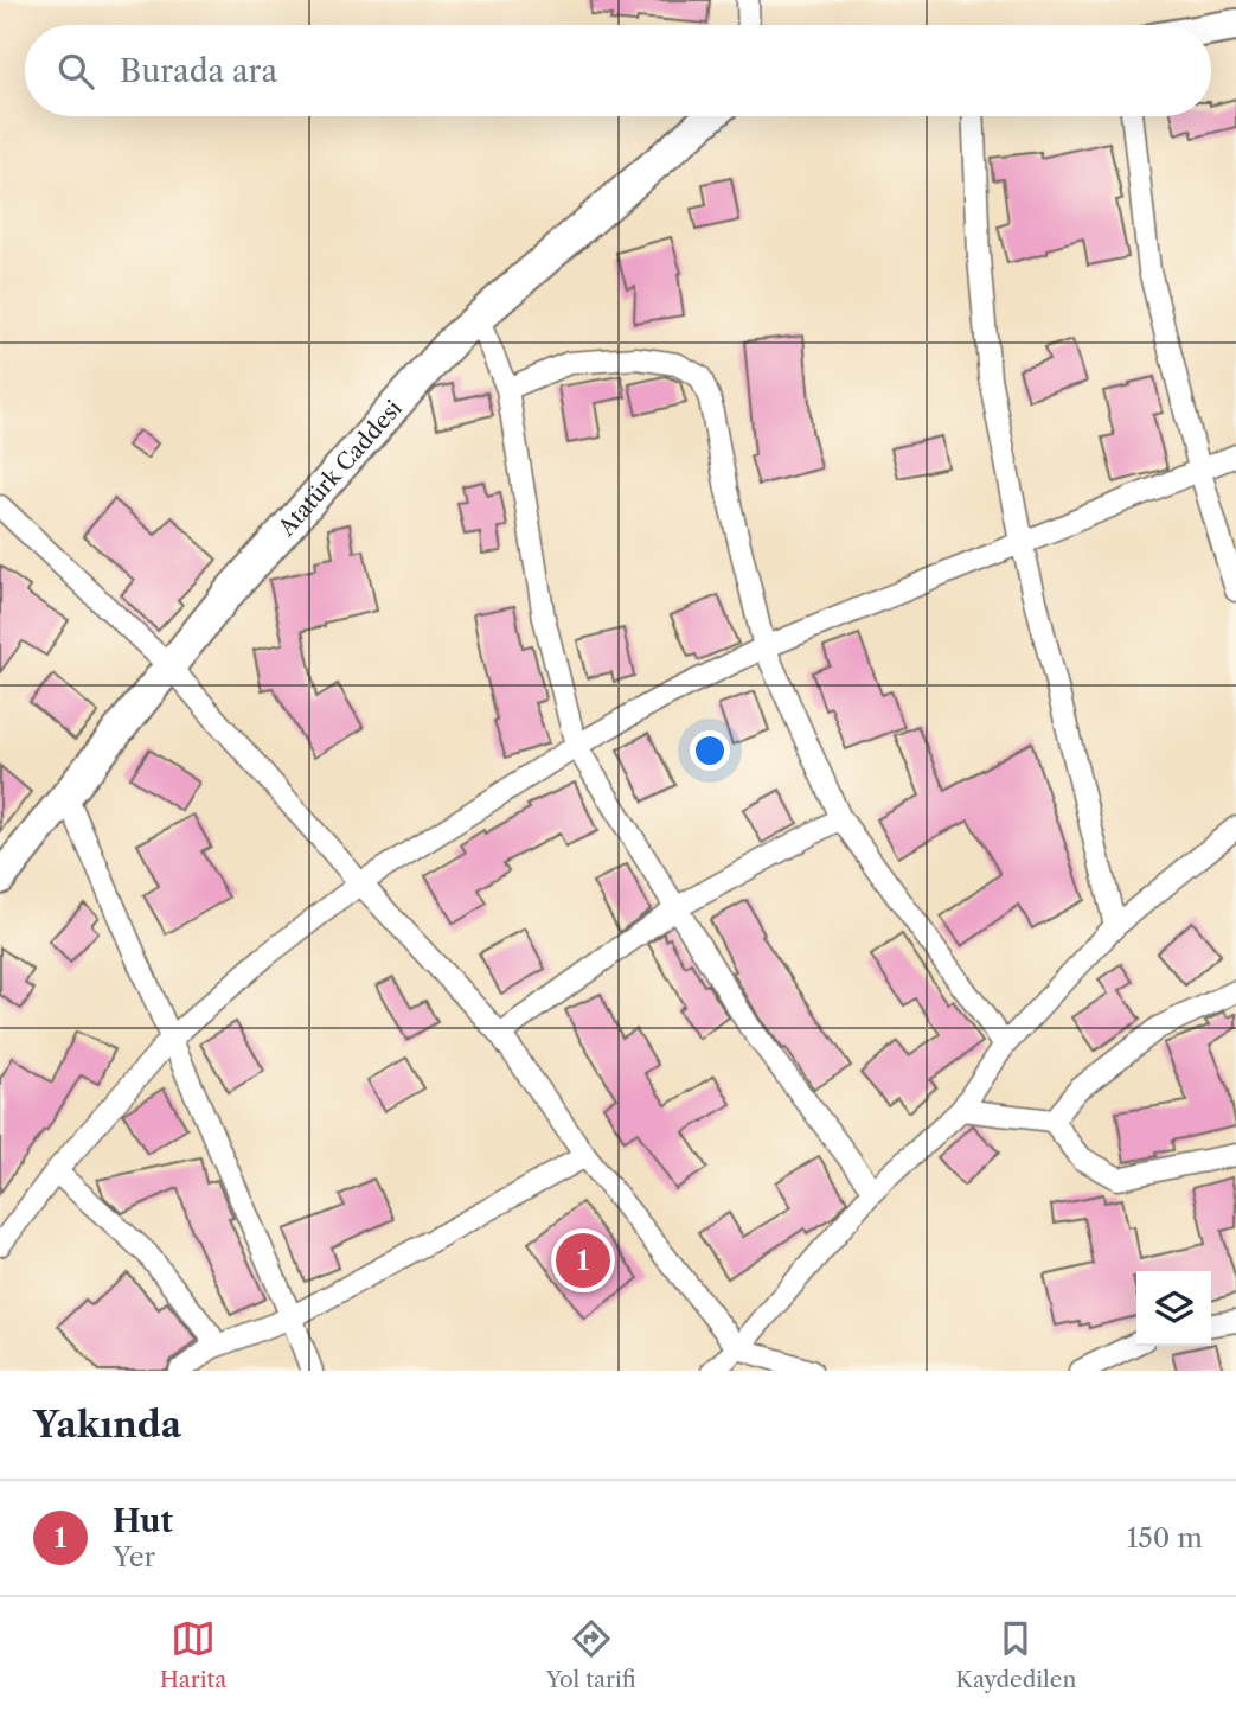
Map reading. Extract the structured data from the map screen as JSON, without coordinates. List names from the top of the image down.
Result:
{
  "streets": {
    "street": ["Atatürk Caddesi"]
  },
  "page": {
    "search": "Burada ara",
    "pins": "1",
    "heading": "Yakında",
    "list": [
      {
        "mark": "1",
        "name": "Hut",
        "note": "Yer",
        "value": "150 m"
      }
    ],
    "nav": ["Harita", "Yol tarifi", "Kaydedilen"]
  }
}
